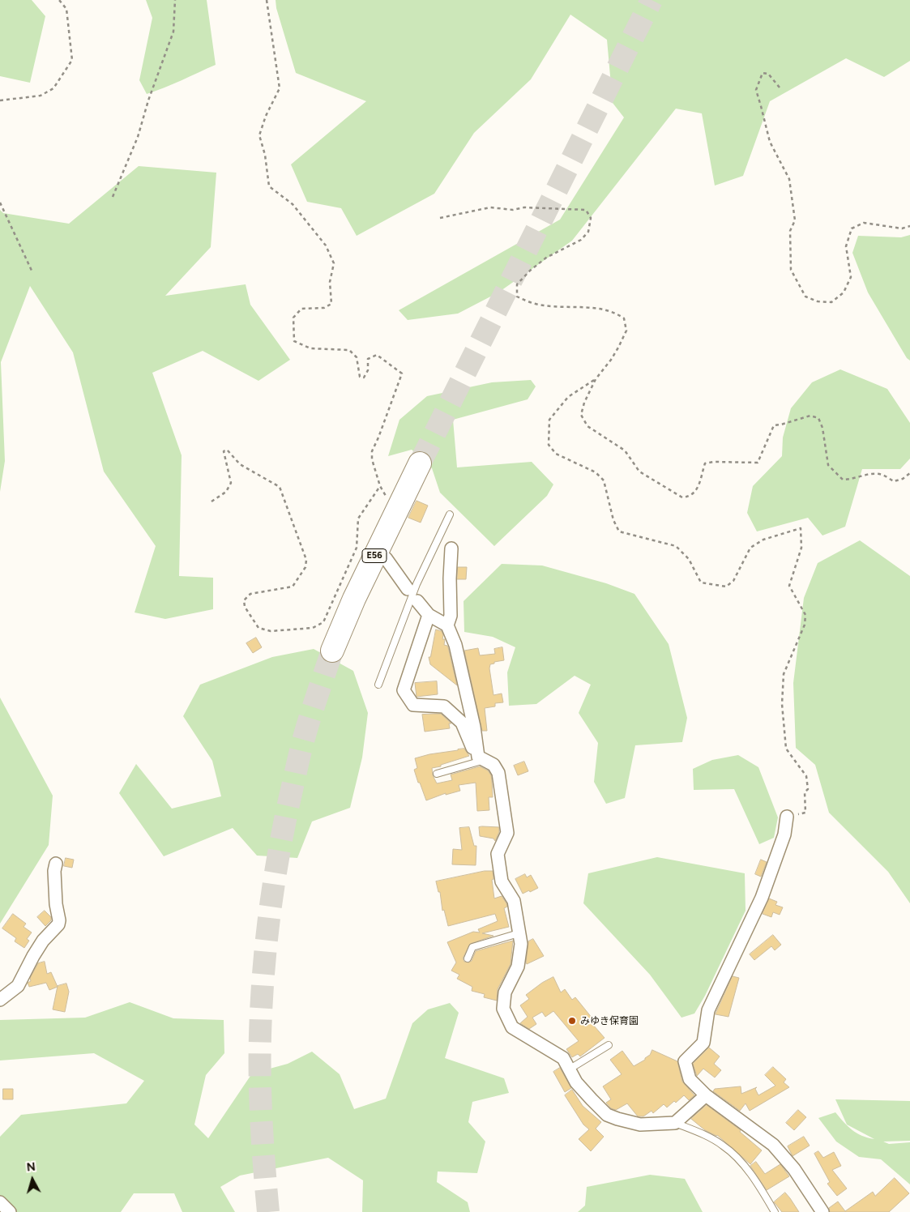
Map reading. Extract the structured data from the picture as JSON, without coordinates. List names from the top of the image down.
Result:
{
  "streets": {
    "highway": ["E56"]
  },
  "places": ["みゆき保育園"],
  "north": "top"
}
